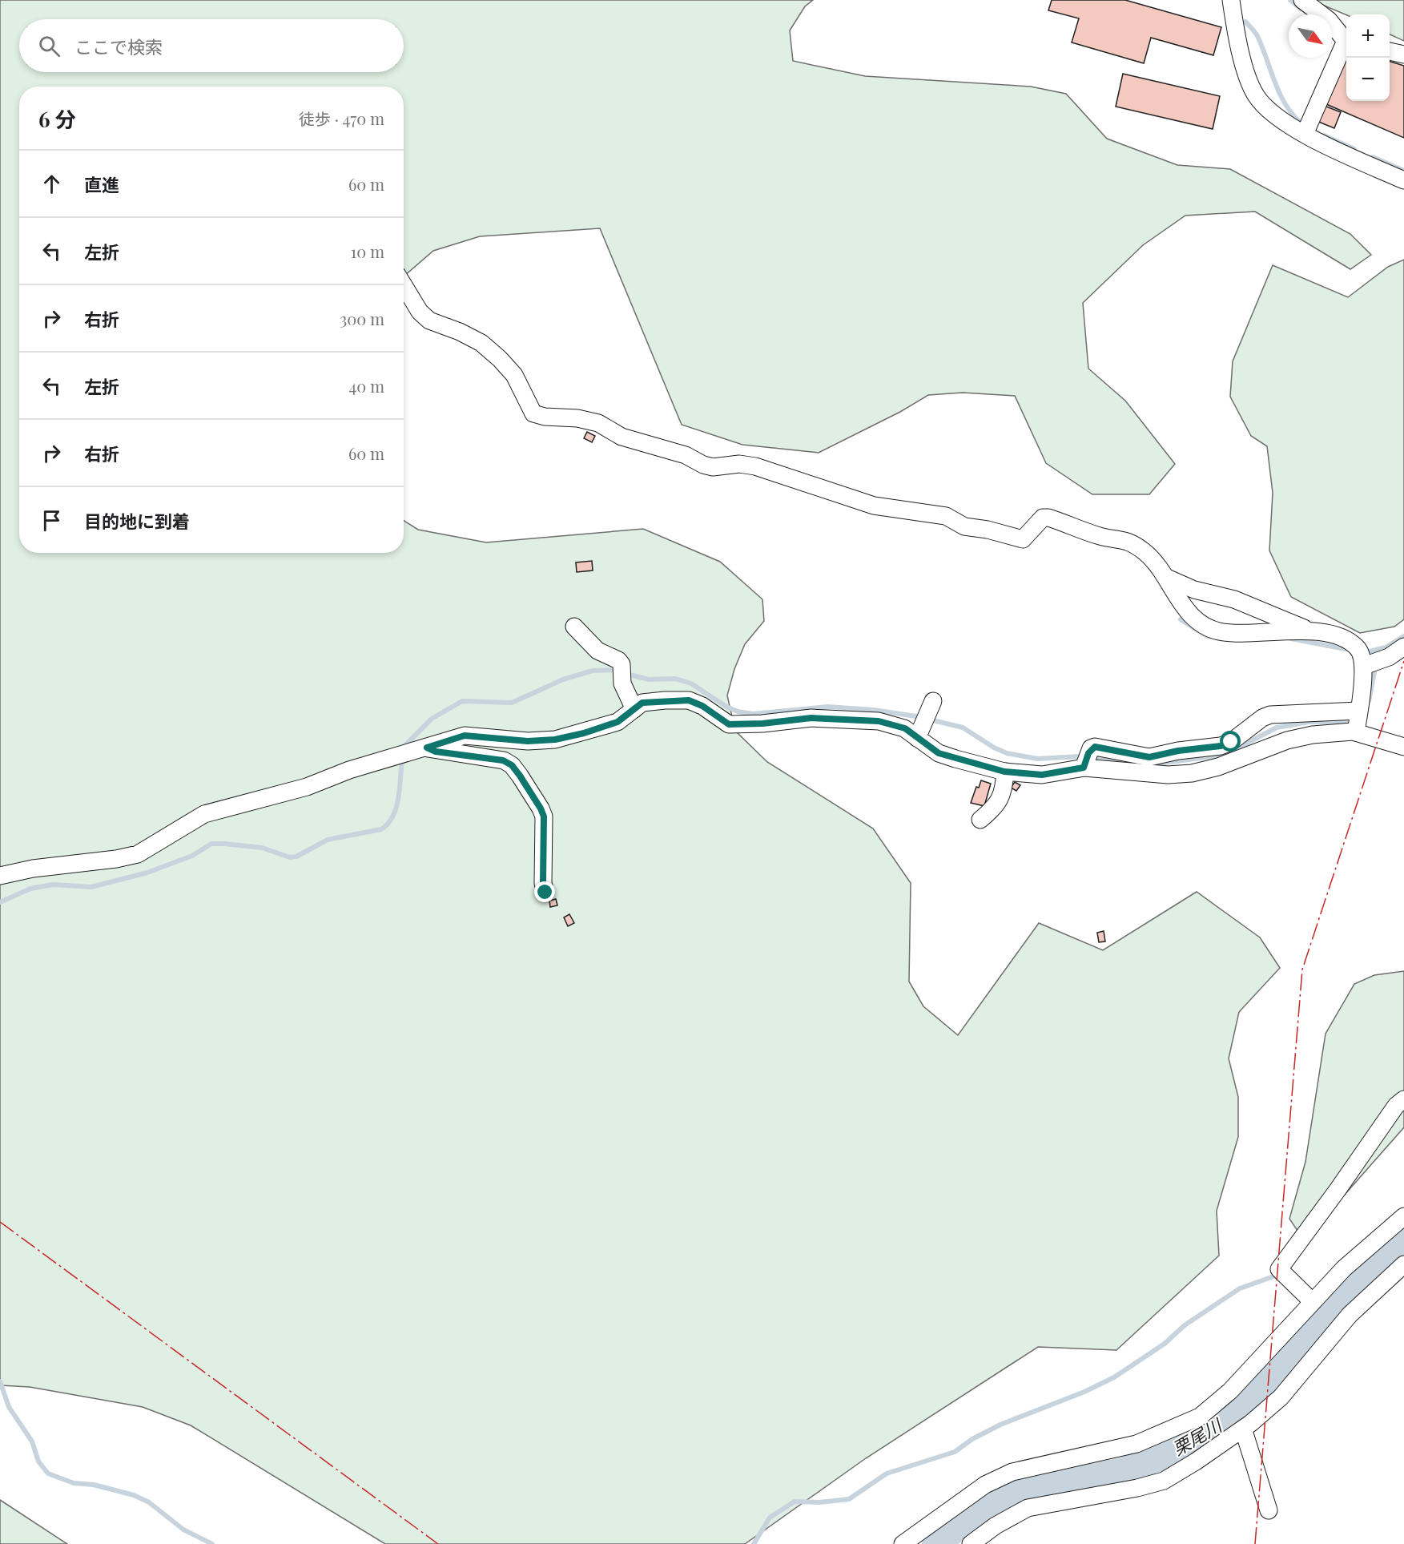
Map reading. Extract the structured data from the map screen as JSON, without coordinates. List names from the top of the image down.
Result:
{
  "water": ["栗尾川"],
  "north": "bottom right",
  "page": {
    "map_buttons": ["+", "−"],
    "search": "ここで検索",
    "heading": ["6 分", "徒歩 · 470 m"],
    "list": [
      ["直進", "60 m"],
      ["左折", "10 m"],
      ["右折", "300 m"],
      ["左折", "40 m"],
      ["右折", "60 m"],
      "目的地に到着"
    ]
  }
}
